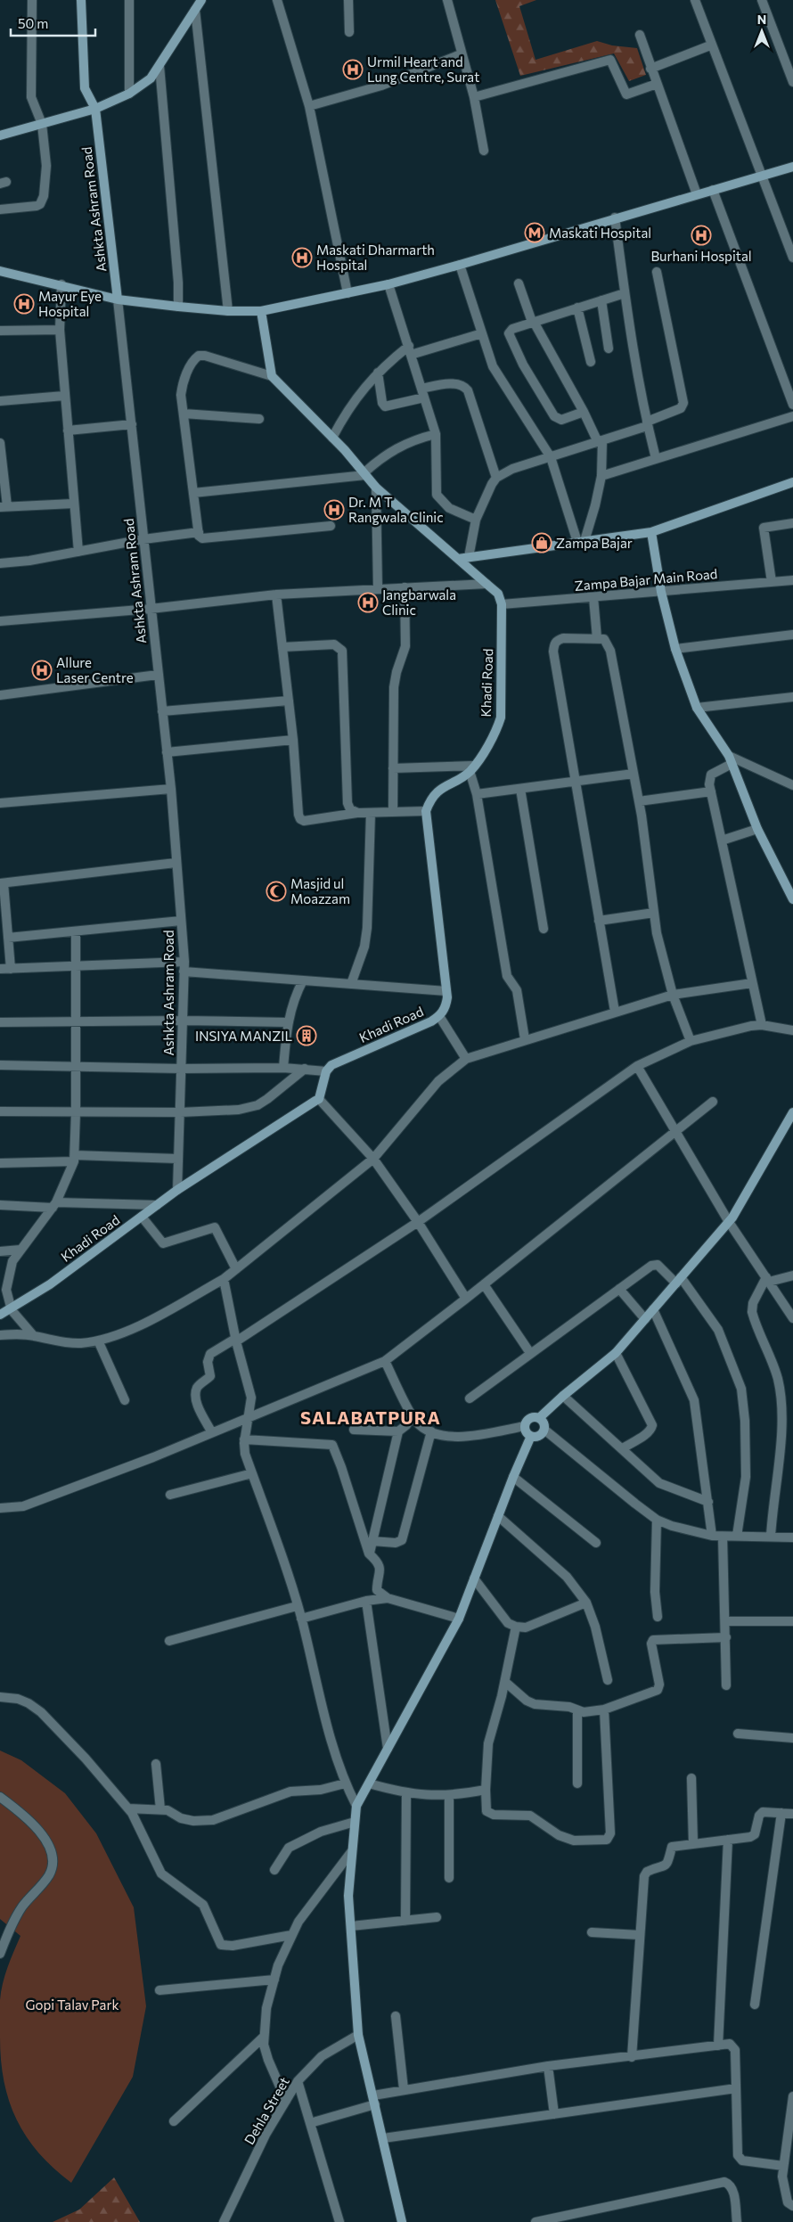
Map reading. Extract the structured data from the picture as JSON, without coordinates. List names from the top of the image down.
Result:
{
  "streets": {
    "street": [
      "Ashkta Ashram Road",
      "Zampa Bajar Main Road",
      "Khadi Road",
      "Dehla Street"
    ]
  },
  "crossings": [
    ["Ashkta Ashram Road", "Khadi Road"],
    ["Zampa Bajar Main Road", "Khadi Road"]
  ],
  "districts": ["SALABATPURA"],
  "parks": ["Gopi Talav Park"],
  "places": {
    "hospital": [
      "Urmil Heart and Lung Centre, Surat",
      "Burhani Hospital",
      "Maskati Dharmarth Hospital",
      "Mayur Eye Hospital",
      "Dr. M T Rangwala Clinic",
      "Jangbarwala Clinic",
      "Allure Laser Centre"
    ],
    "metro station": ["Maskati Hospital"],
    "shop": ["Zampa Bajar"],
    "mosque": ["Masjid ul Moazzam"],
    "building": ["INSIYA MANZIL"]
  },
  "scale_bar": "50 m",
  "north": "top"
}
